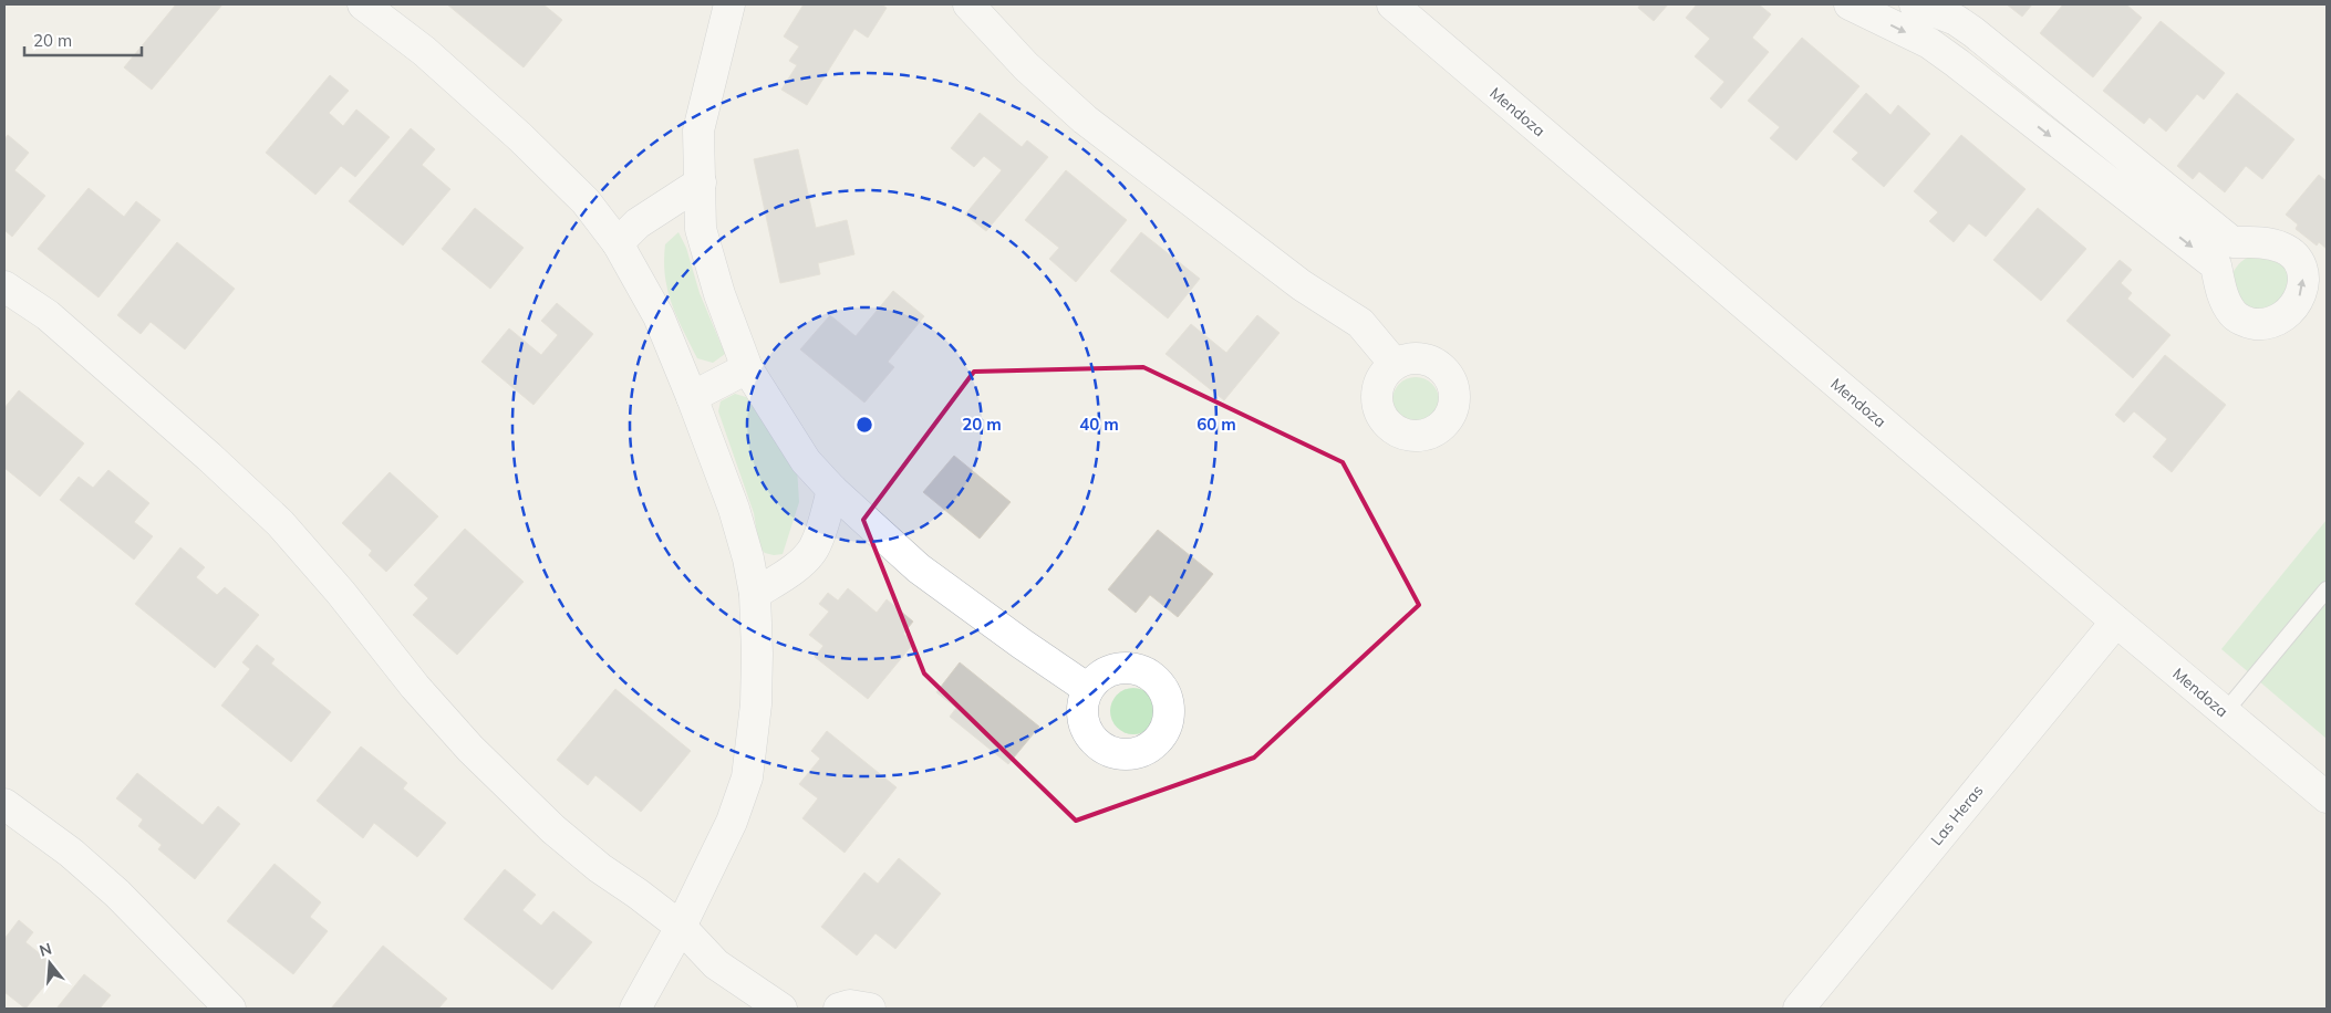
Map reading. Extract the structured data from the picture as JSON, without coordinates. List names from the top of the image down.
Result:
{
  "streets": {
    "street": ["Mendoza", "Las Heras"]
  },
  "crossings": [
    ["Mendoza", "Las Heras"]
  ],
  "scale_bar": "20 m",
  "north": "top",
  "rings": ["20 m", "40 m", "60 m"]
}
